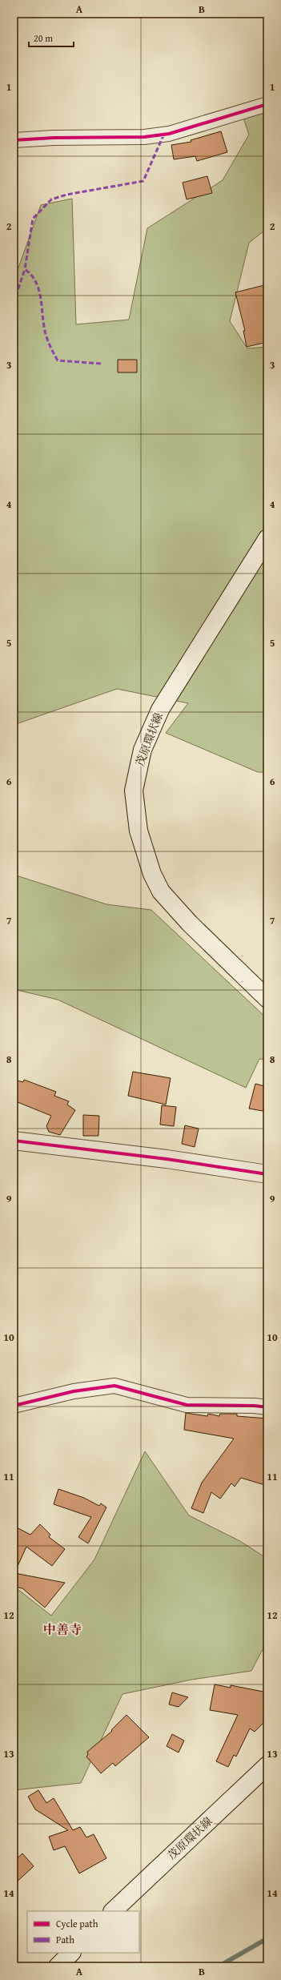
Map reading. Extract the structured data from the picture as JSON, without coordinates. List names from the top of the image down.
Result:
{
  "streets": {
    "main road": ["茂原環状線"]
  },
  "districts": ["中善寺"],
  "legend": ["Cycle path", "Path"],
  "scale_bar": "20 m",
  "grid": {
    "columns": ["A", "B"],
    "rows": [
      "1",
      "2",
      "3",
      "4",
      "5",
      "6",
      "7",
      "8",
      "9",
      "10",
      "11",
      "12",
      "13",
      "14"
    ]
  }
}
